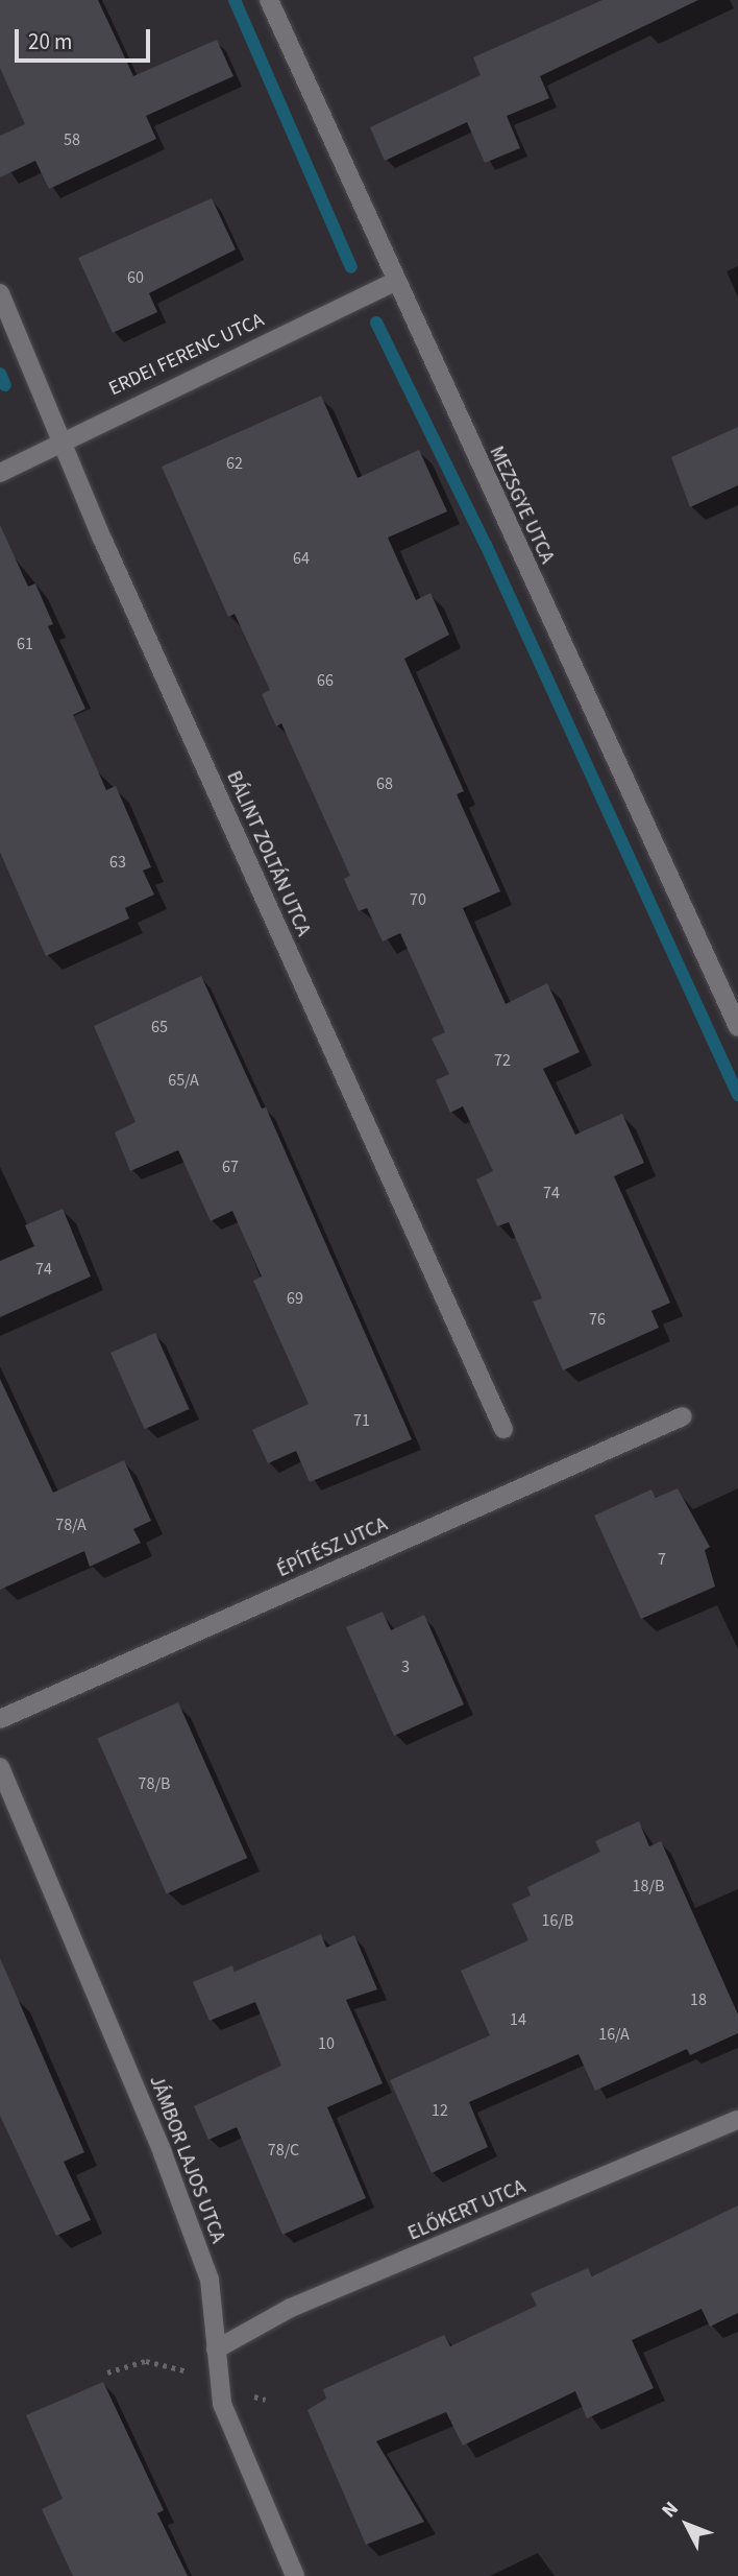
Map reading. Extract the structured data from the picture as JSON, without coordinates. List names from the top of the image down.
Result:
{
  "streets": {
    "street": [
      "ERDEI FERENC UTCA",
      "MEZSGYE UTCA",
      "BÁLINT ZOLTÁN UTCA",
      "ÉPÍTÉSZ UTCA",
      "JÁMBOR LAJOS UTCA",
      "ELŐKERT UTCA"
    ]
  },
  "crossings": [
    ["ERDEI FERENC UTCA", "MEZSGYE UTCA"],
    ["ERDEI FERENC UTCA", "BÁLINT ZOLTÁN UTCA"],
    ["JÁMBOR LAJOS UTCA", "ELŐKERT UTCA"]
  ],
  "house_numbers": [
    "58",
    "60",
    "62",
    "64",
    "61",
    "66",
    "68",
    "63",
    "70",
    "65",
    "72",
    "65/A",
    "67",
    "74",
    "74",
    "69",
    "76",
    "71",
    "78/A",
    "7",
    "3",
    "78/B",
    "18/B",
    "16/B",
    "18",
    "14",
    "16/A",
    "10",
    "12",
    "78/C"
  ],
  "scale_bar": "20 m",
  "north": "top left"
}
